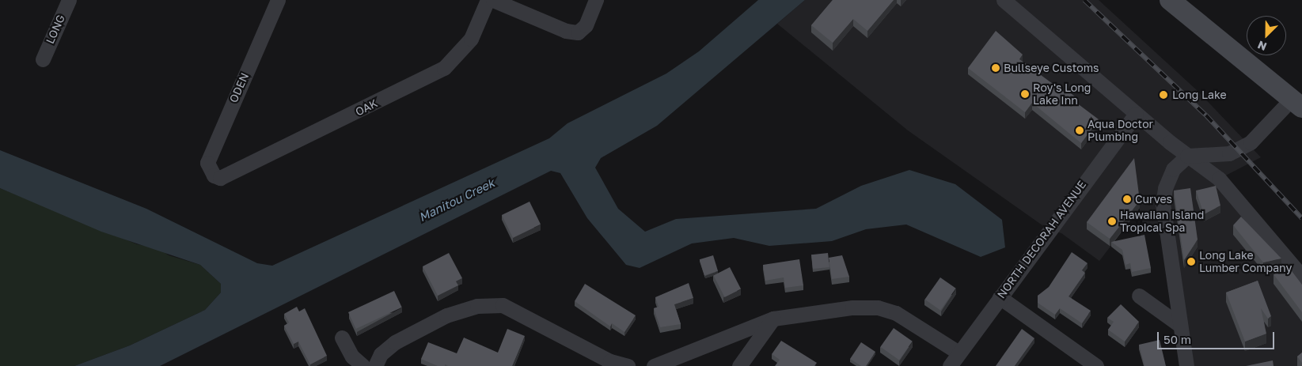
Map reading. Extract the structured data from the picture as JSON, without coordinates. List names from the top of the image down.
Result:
{
  "streets": {
    "street": [
      "LONG",
      "ODEN",
      "OAK",
      "NORTH DECORAH AVENUE"
    ]
  },
  "crossings": [
    ["ODEN", "OAK"]
  ],
  "water": ["Manitou Creek"],
  "places": [
    "Bullseye Customs",
    "Roy's Long Lake Inn",
    "Long Lake",
    "Aqua Doctor Plumbing",
    "Curves",
    "Hawaiian Island Tropical Spa",
    "Long Lake Lumber Company"
  ],
  "scale_bar": "50 m",
  "north": "bottom left"
}
